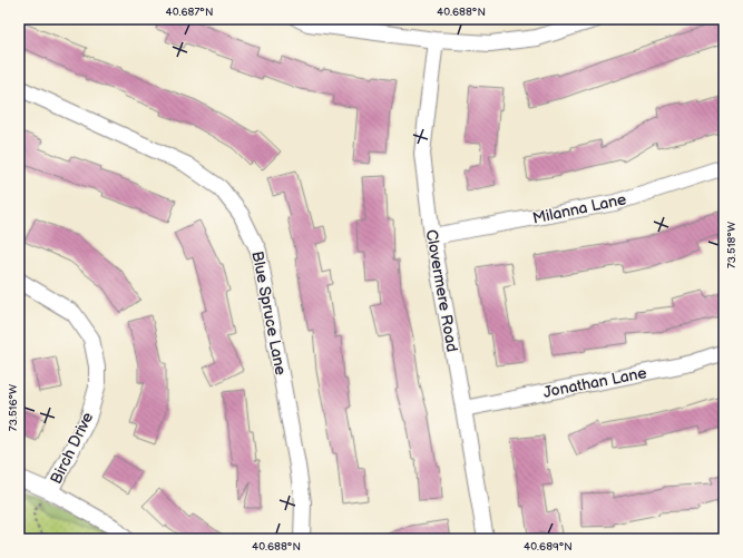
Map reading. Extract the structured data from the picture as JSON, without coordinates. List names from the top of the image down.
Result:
{
  "streets": {
    "street": [
      "Milanna Lane",
      "Clovermere Road",
      "Blue Spruce Lane",
      "Jonathan Lane",
      "Birch Drive"
    ]
  },
  "crossings": [
    ["Milanna Lane", "Clovermere Road"],
    ["Clovermere Road", "Jonathan Lane"]
  ],
  "coordinates": [
    "40.687°N",
    "40.688°N",
    "73.518°W",
    "73.516°W",
    "40.689°N"
  ]
}
